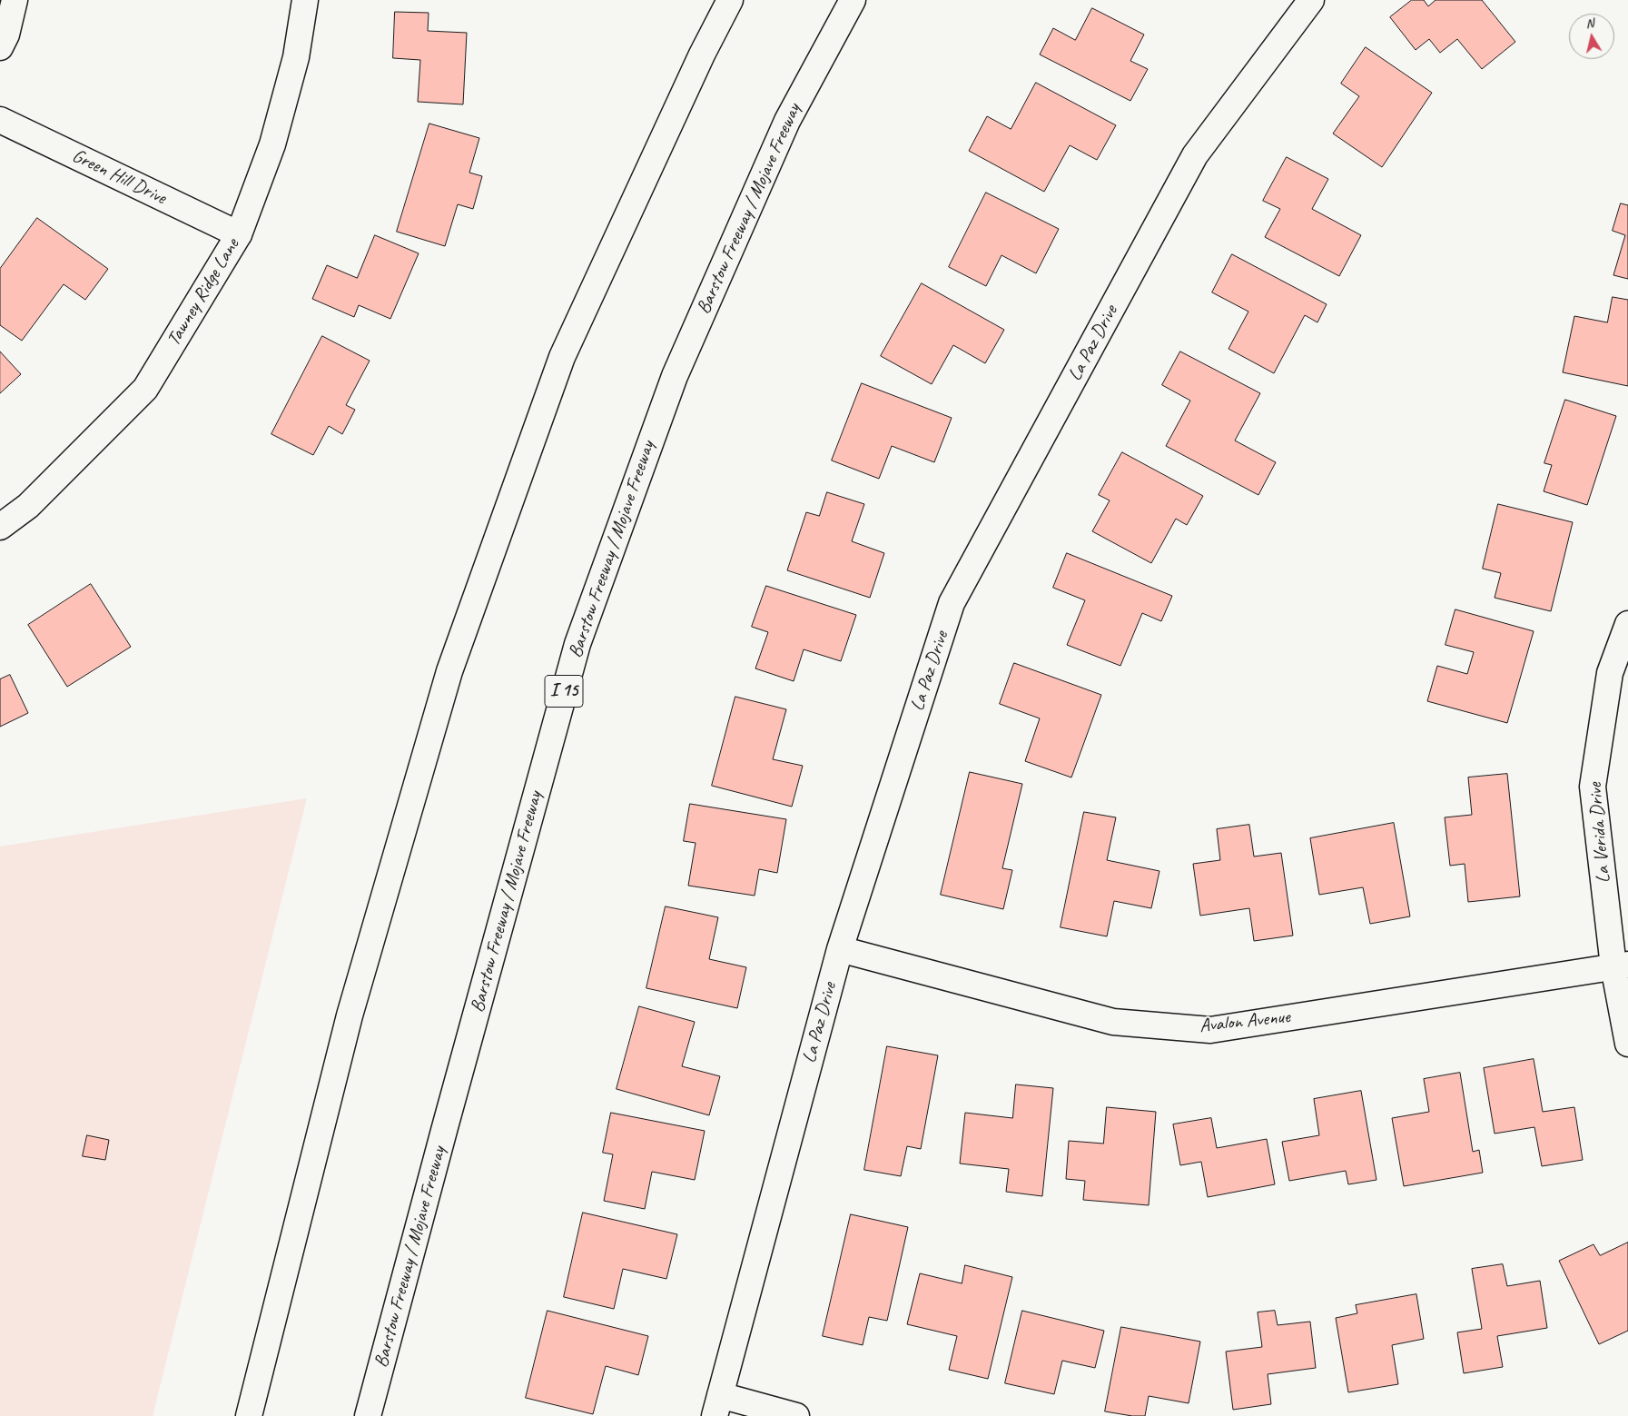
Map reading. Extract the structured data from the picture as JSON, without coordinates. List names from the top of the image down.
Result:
{
  "streets": {
    "main road": [
      "Green Hill Drive",
      "Barstow Freeway / Mojave Freeway",
      "Tawney Ridge Lane",
      "La Paz Drive",
      "I 15",
      "La Verida Drive",
      "Avalon Avenue"
    ]
  },
  "crossings": [
    ["Green Hill Drive", "Tawney Ridge Lane"],
    ["La Paz Drive", "Avalon Avenue"],
    ["La Verida Drive", "Avalon Avenue"]
  ],
  "north": "top"
}
